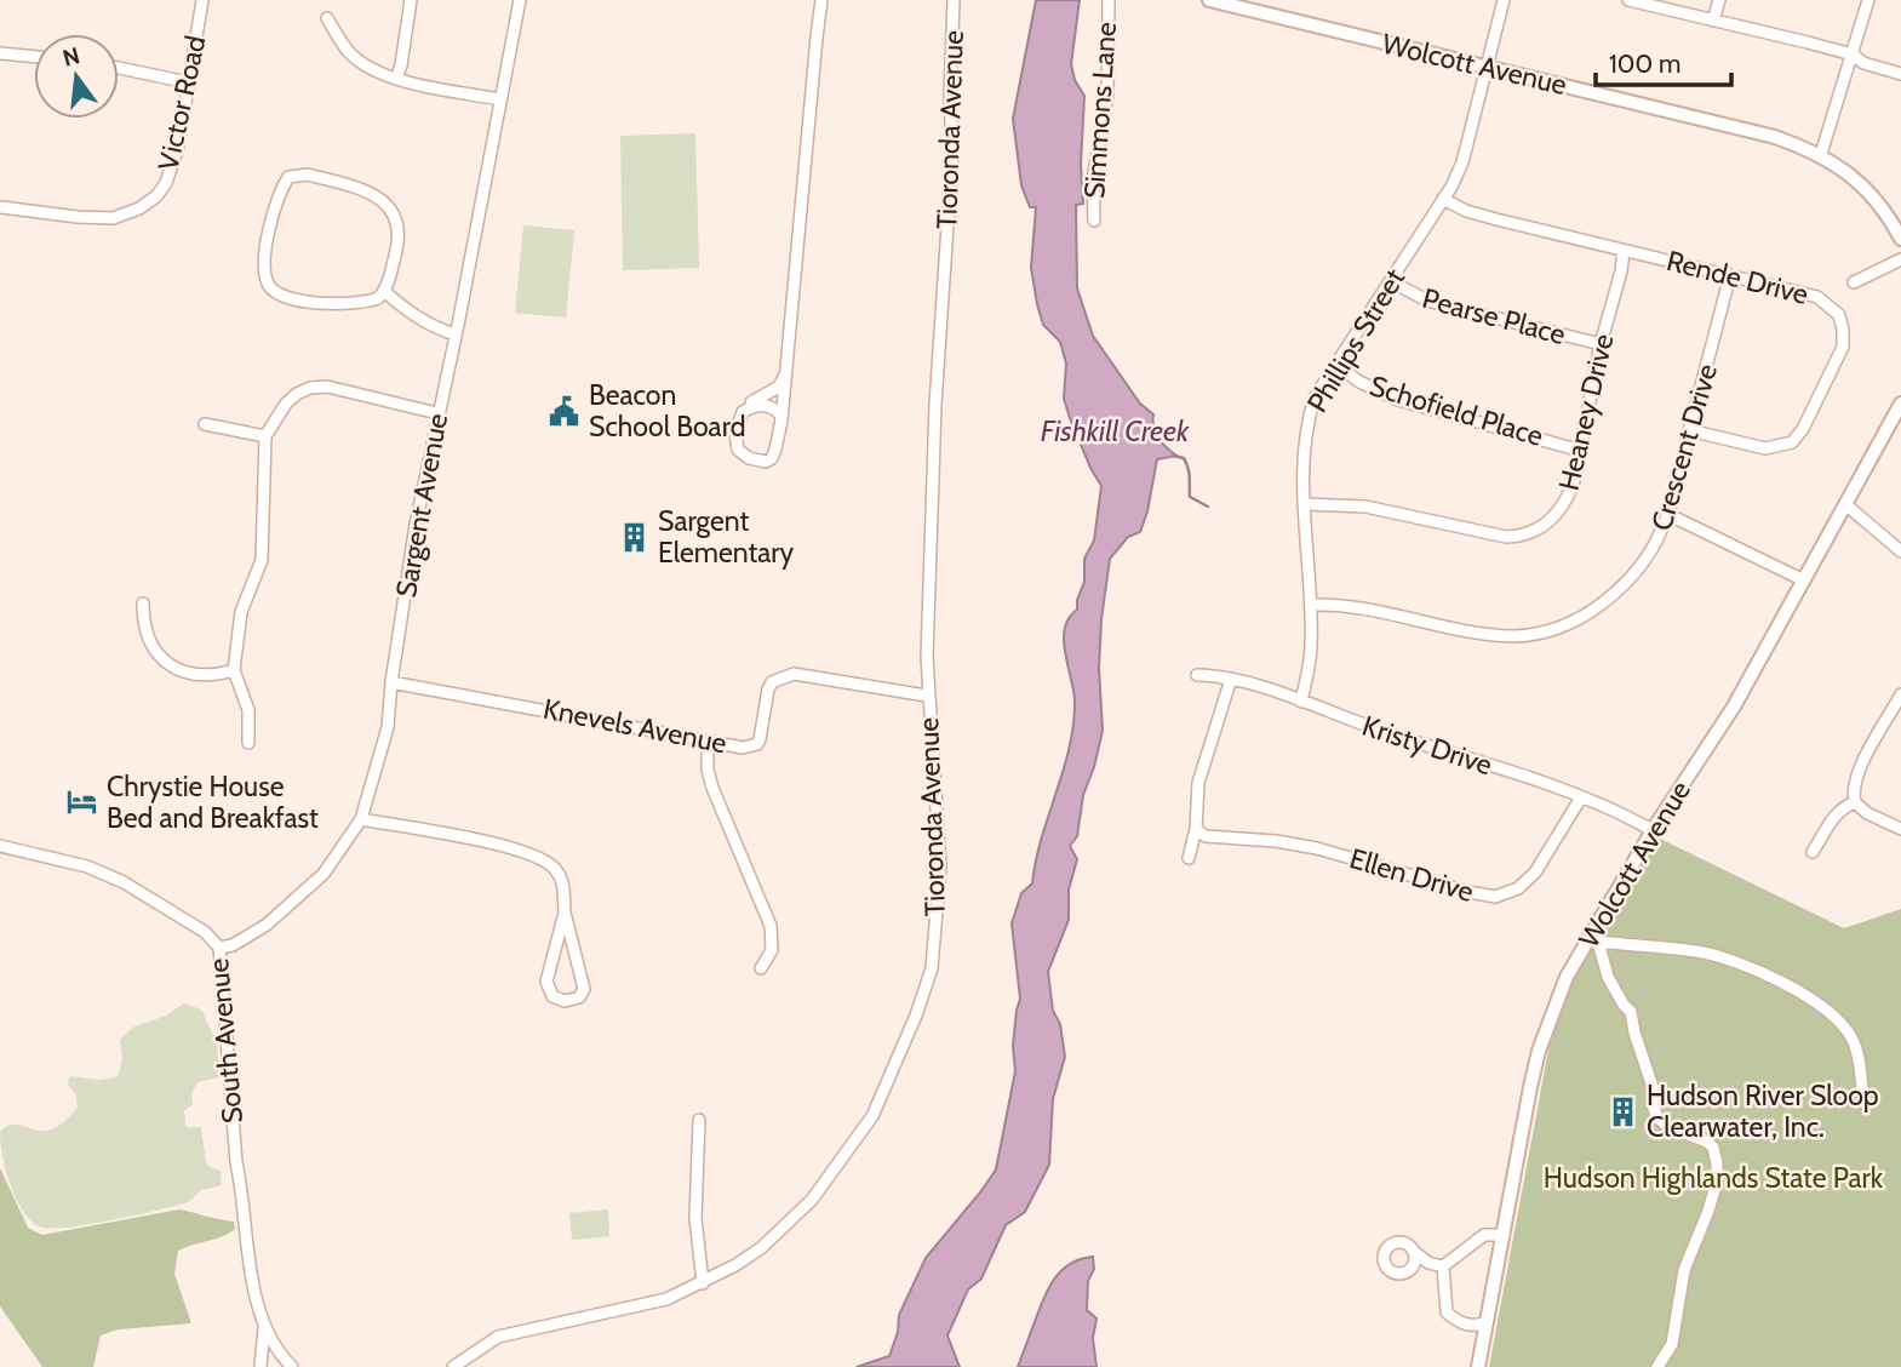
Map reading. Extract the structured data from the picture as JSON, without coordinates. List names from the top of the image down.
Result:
{
  "streets": {
    "main road": ["Wolcott Avenue"],
    "street": [
      "Victor Road",
      "Simmons Lane",
      "Tioronda Avenue",
      "Rende Drive",
      "Pearse Place",
      "Phillips Street",
      "Schofield Place",
      "Heaney Drive",
      "Crescent Drive",
      "Sargent Avenue",
      "Knevels Avenue",
      "Kristy Drive",
      "Ellen Drive",
      "South Avenue"
    ]
  },
  "crossings": [
    ["Wolcott Avenue", "Phillips Street"],
    ["Wolcott Avenue", "Kristy Drive"],
    ["Tioronda Avenue", "Knevels Avenue"],
    ["Rende Drive", "Phillips Street"],
    ["Rende Drive", "Heaney Drive"],
    ["Rende Drive", "Crescent Drive"],
    ["Pearse Place", "Phillips Street"],
    ["Pearse Place", "Heaney Drive"],
    ["Phillips Street", "Schofield Place"],
    ["Phillips Street", "Heaney Drive"],
    ["Phillips Street", "Crescent Drive"],
    ["Phillips Street", "Kristy Drive"],
    ["Schofield Place", "Heaney Drive"],
    ["Sargent Avenue", "Knevels Avenue"],
    ["Sargent Avenue", "South Avenue"],
    ["Kristy Drive", "Ellen Drive"]
  ],
  "water": ["Fishkill Creek"],
  "parks": ["Hudson Highlands State Park"],
  "places": {
    "public building": ["Beacon School Board"],
    "building": ["Sargent Elementary", "Hudson River Sloop Clearwater, Inc."],
    "hotel": ["Chrystie House Bed and Breakfast"]
  },
  "scale_bar": "100 m",
  "north": "top"
}
